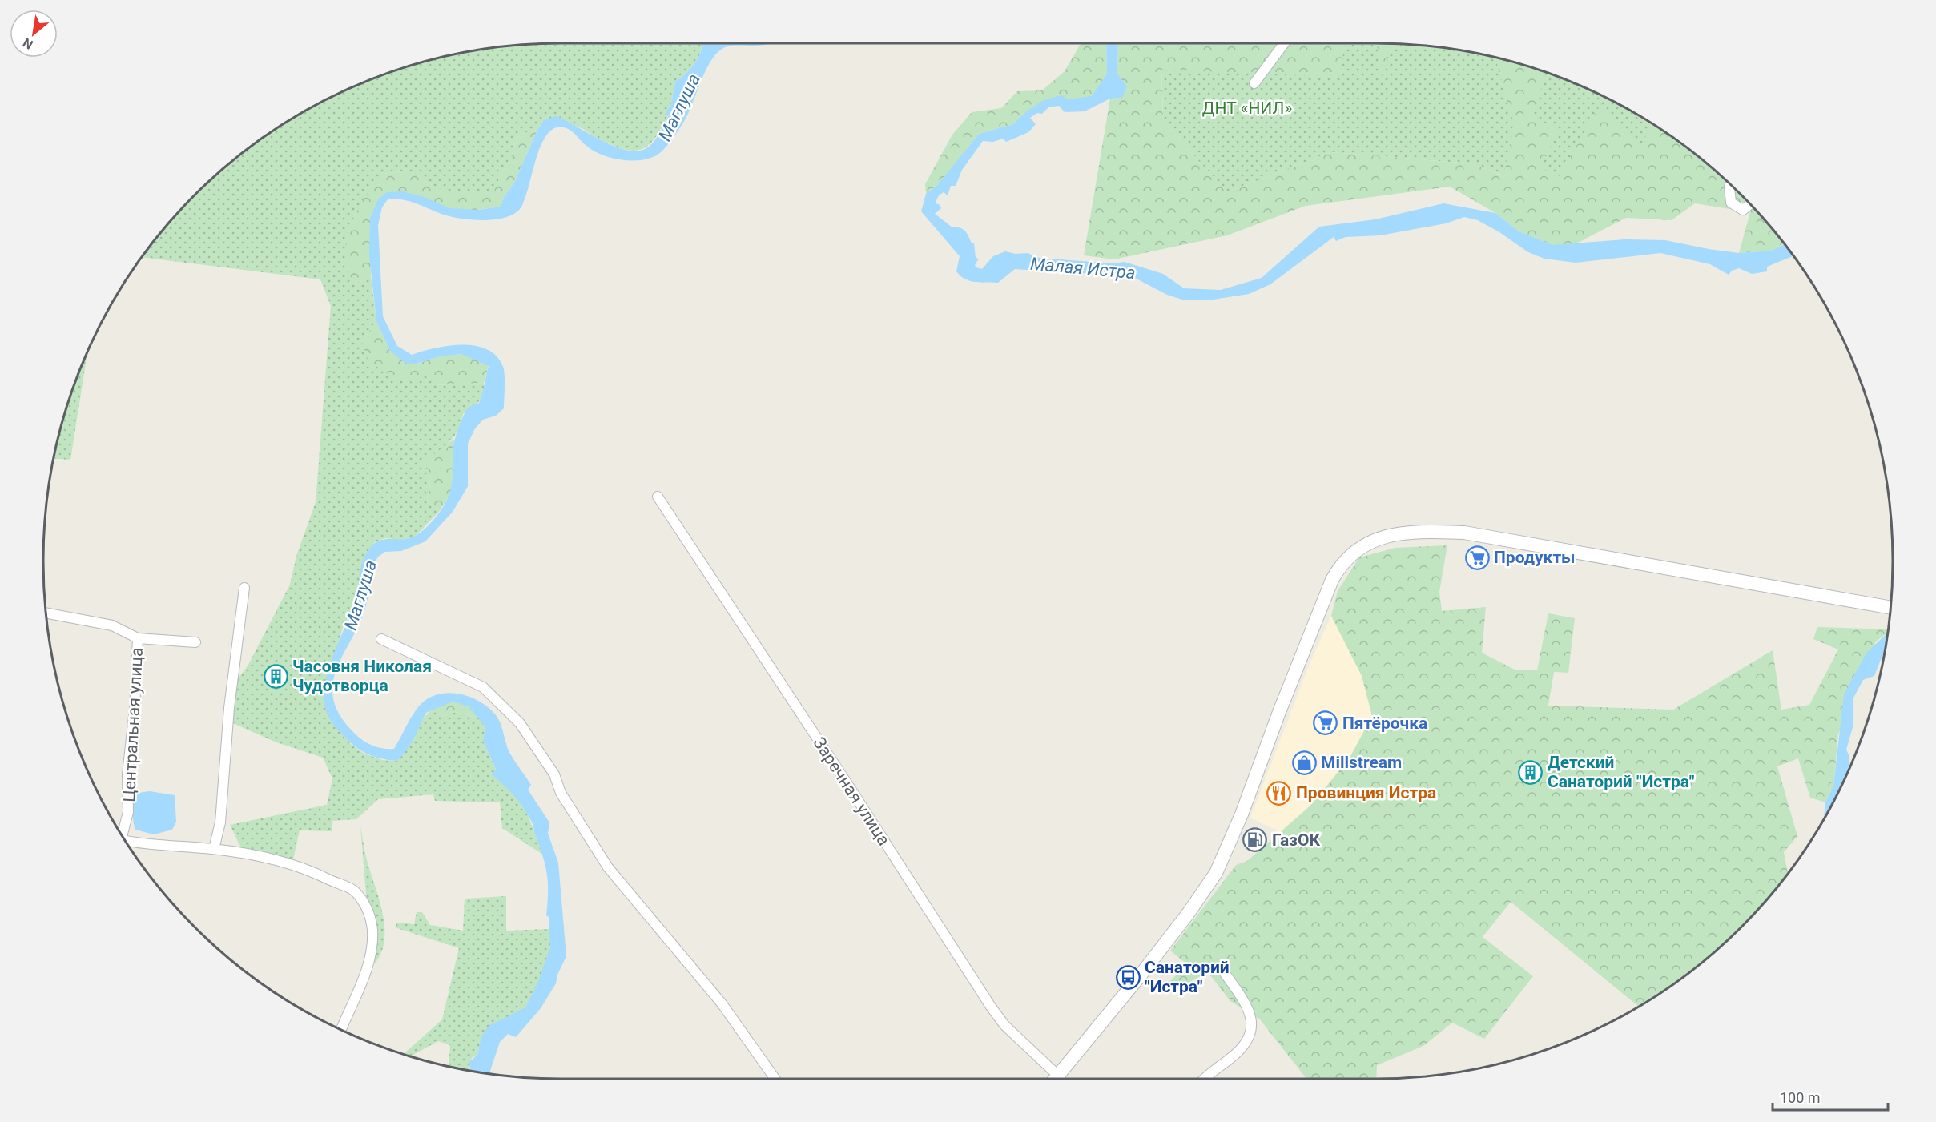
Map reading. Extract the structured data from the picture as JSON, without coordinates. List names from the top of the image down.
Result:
{
  "streets": {
    "street": ["Центральная улица", "Заречная улица"]
  },
  "water": ["Маглуша", "Малая Истра"],
  "parks": ["ДНТ «НИЛ»"],
  "places": {
    "supermarket": ["Продукты", "Пятёрочка"],
    "building": ["Часовня Николая Чудотворца", "Детский Санаторий \"Истра\""],
    "shop": ["Millstream"],
    "restaurant": ["Провинция Истра"],
    "fuel station": ["ГазОК"],
    "bus stop": ["Санаторий \"Истра\""]
  },
  "scale_bar": "100 m",
  "north": "bottom left"
}
